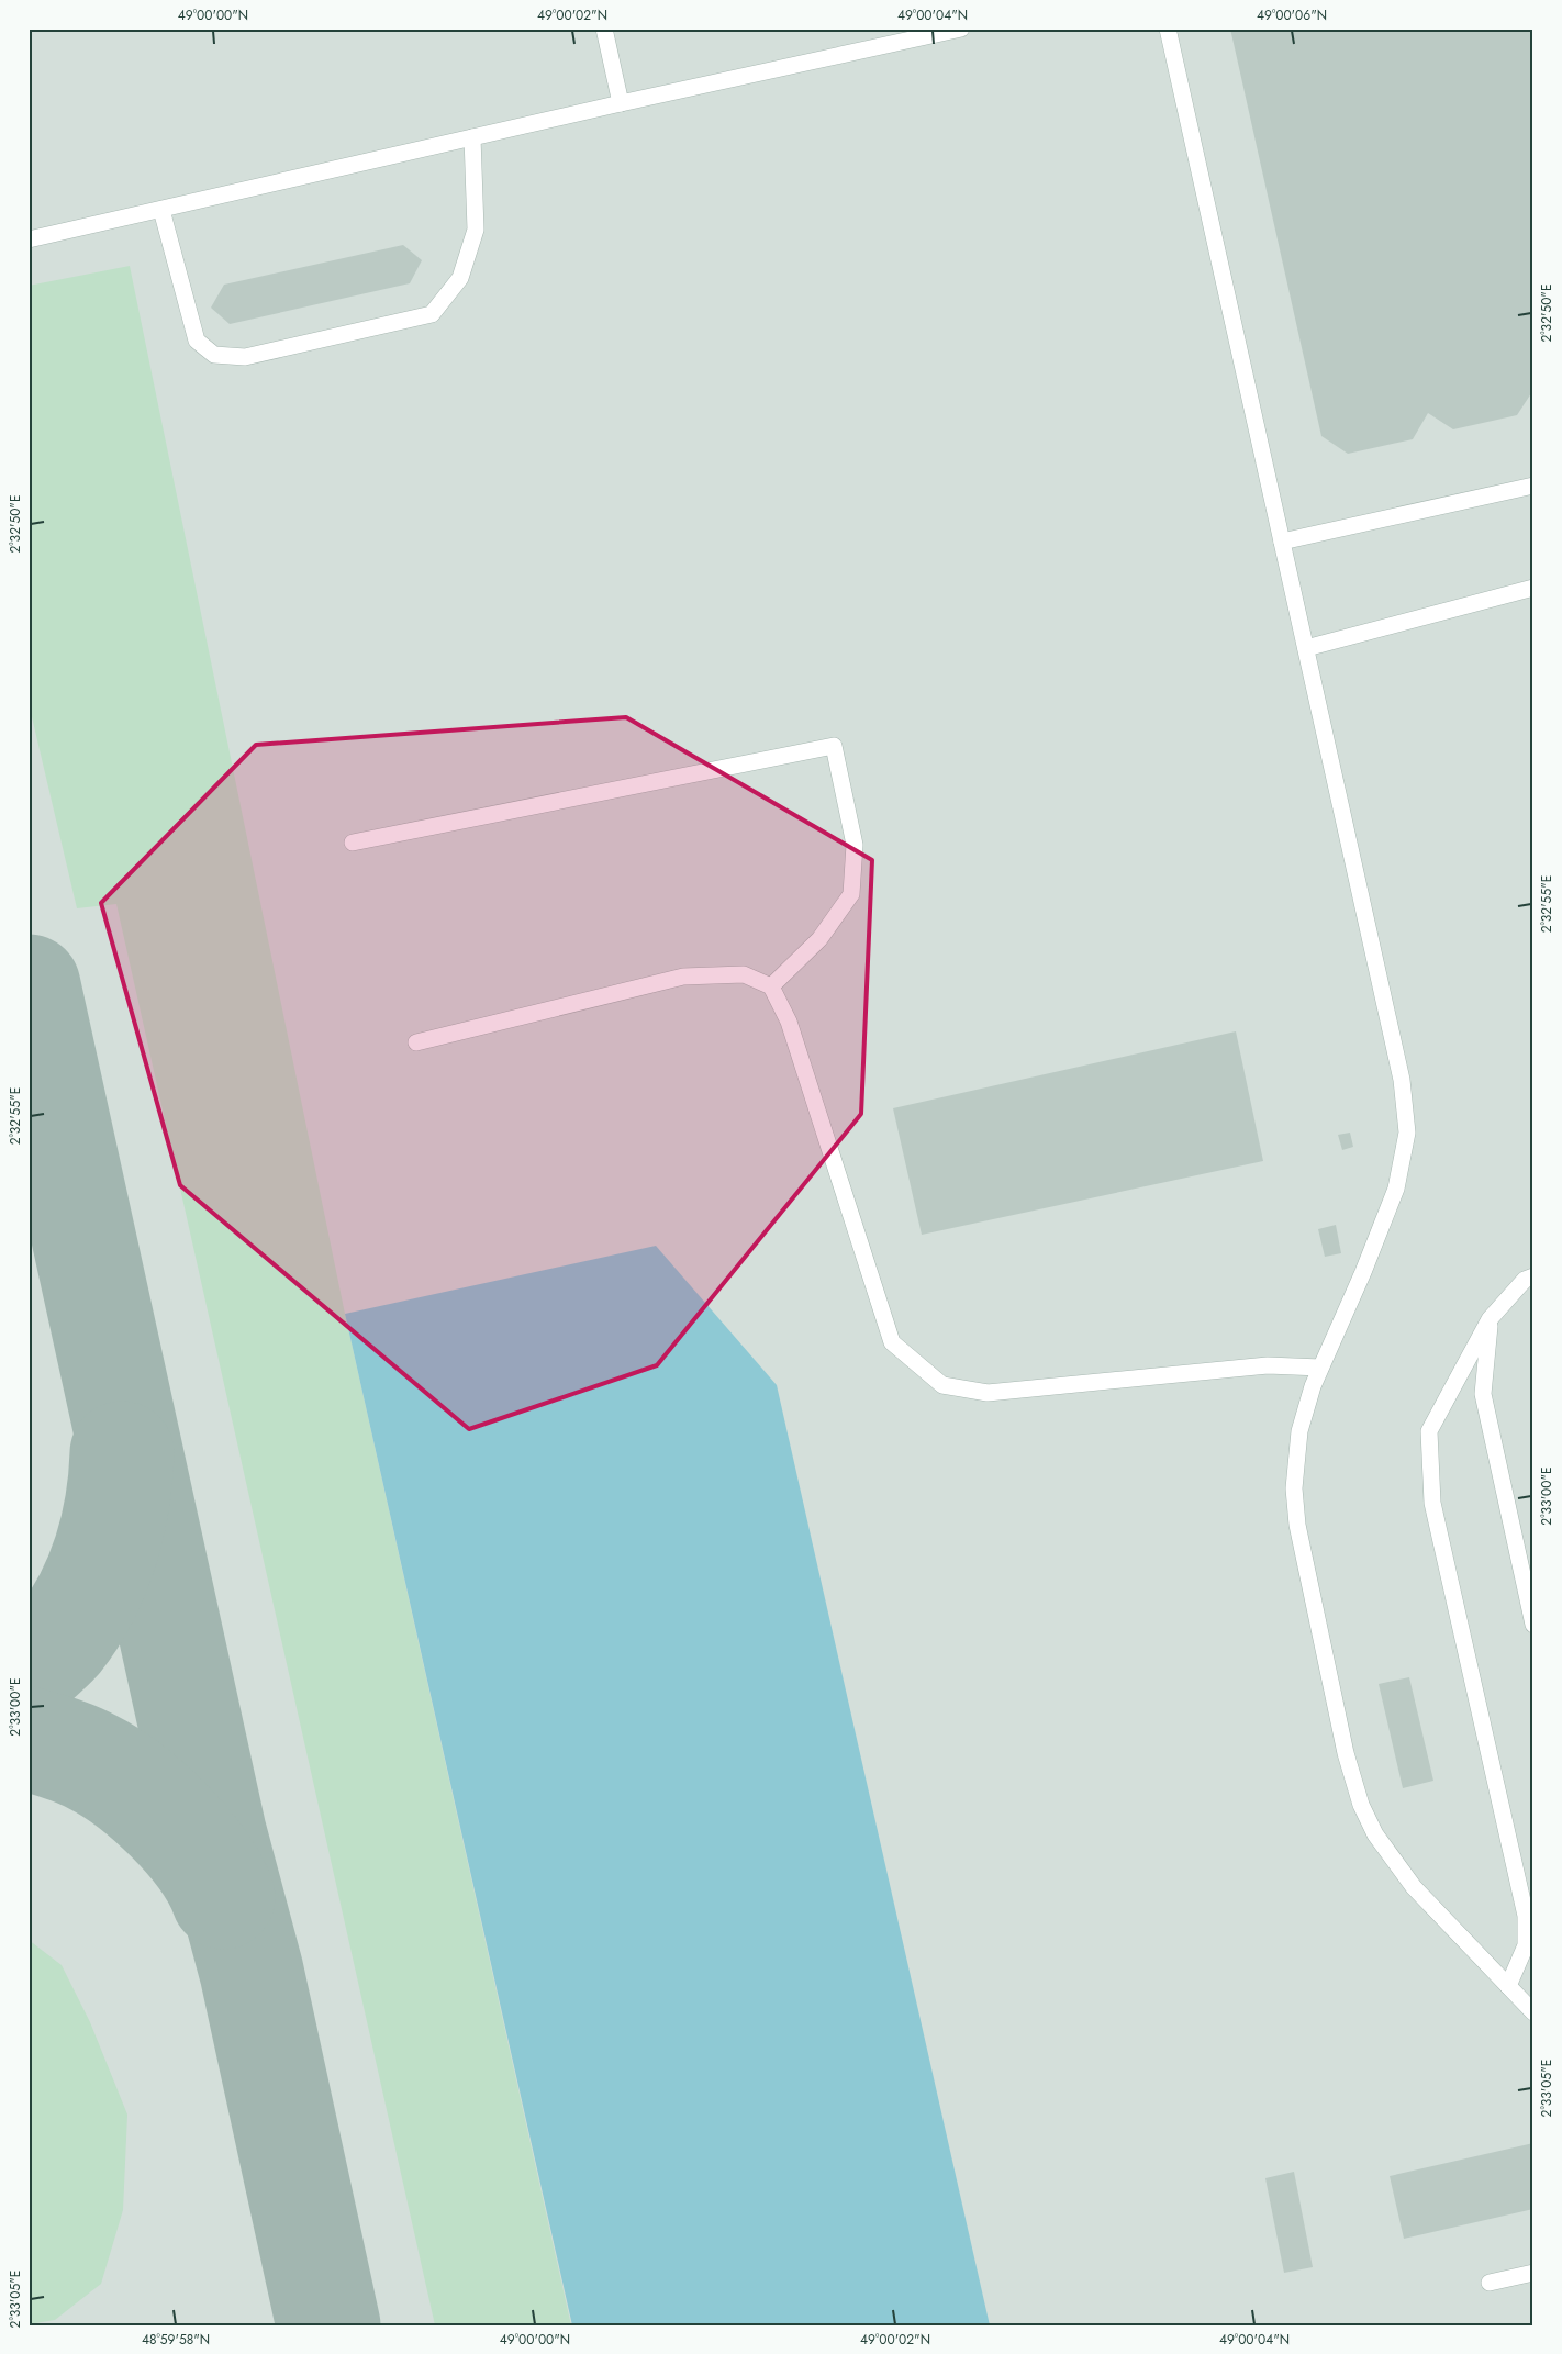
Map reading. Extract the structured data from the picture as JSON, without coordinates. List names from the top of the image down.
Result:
{
  "coordinates": [
    "49°00'00\"N",
    "49°00'02\"N",
    "49°00'04\"N",
    "49°00'06\"N",
    "2°32'50\"E",
    "2°32'55\"E",
    "2°33'00\"E",
    "2°33'05\"E",
    "48°59'58\"N"
  ]
}
